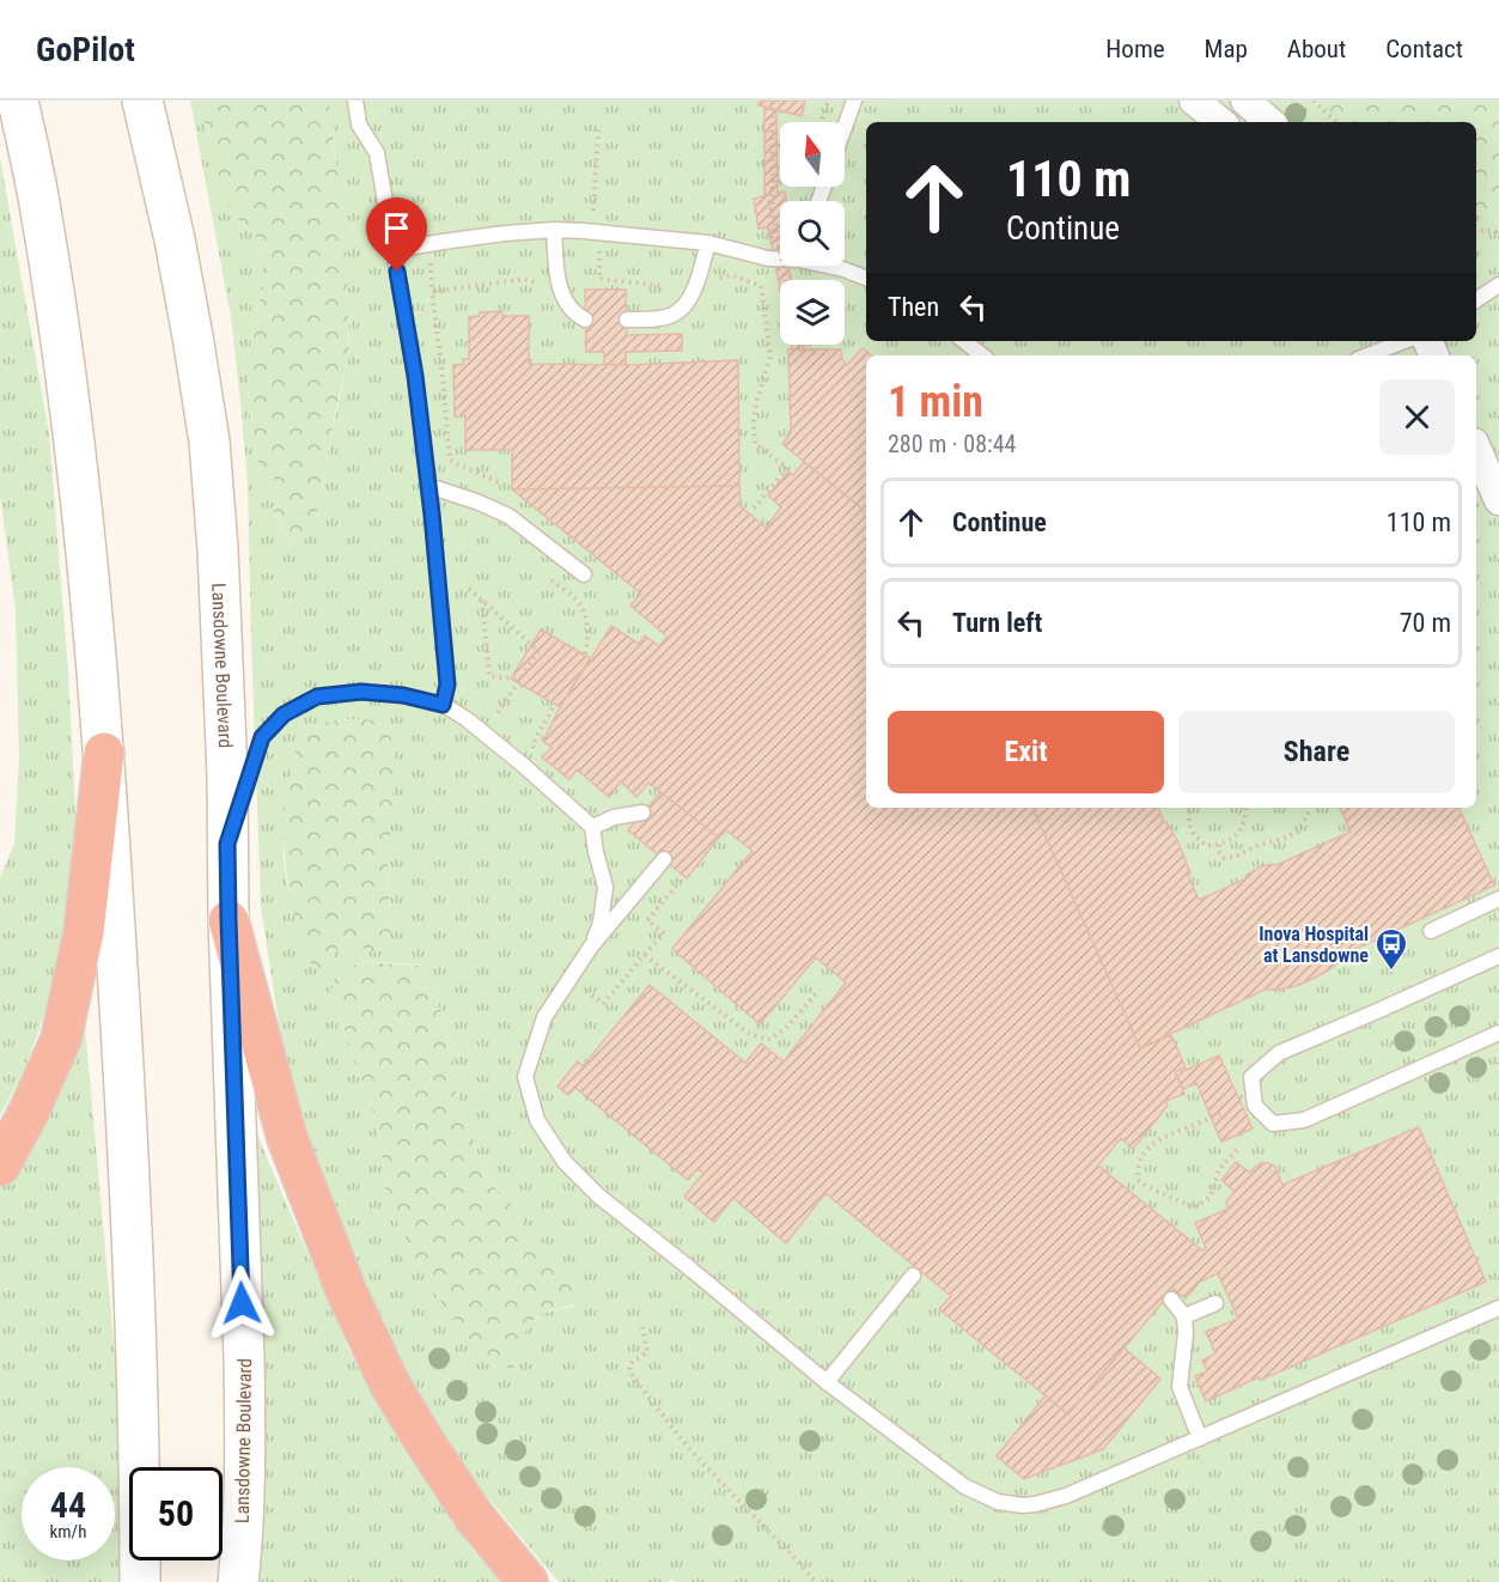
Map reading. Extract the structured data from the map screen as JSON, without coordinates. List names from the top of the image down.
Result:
{
  "streets": {
    "main road": ["Lansdowne Boulevard"]
  },
  "places": {
    "bus stop": ["Inova Hospital at Lansdowne"]
  },
  "north": "top",
  "page": {
    "header": "GoPilot",
    "nav": [
      "Home",
      "Map",
      "About",
      "Contact"
    ],
    "turn": ["110 m", "Continue"],
    "then": "Then",
    "heading": ["1 min", "280 m · 08:44"],
    "list": [
      {
        "name": "Continue",
        "value": "110 m"
      },
      {
        "name": "Turn left",
        "value": "70 m"
      }
    ],
    "buttons": ["Exit", "Share"],
    "speed": "44 km/h",
    "limit": "50"
  }
}
